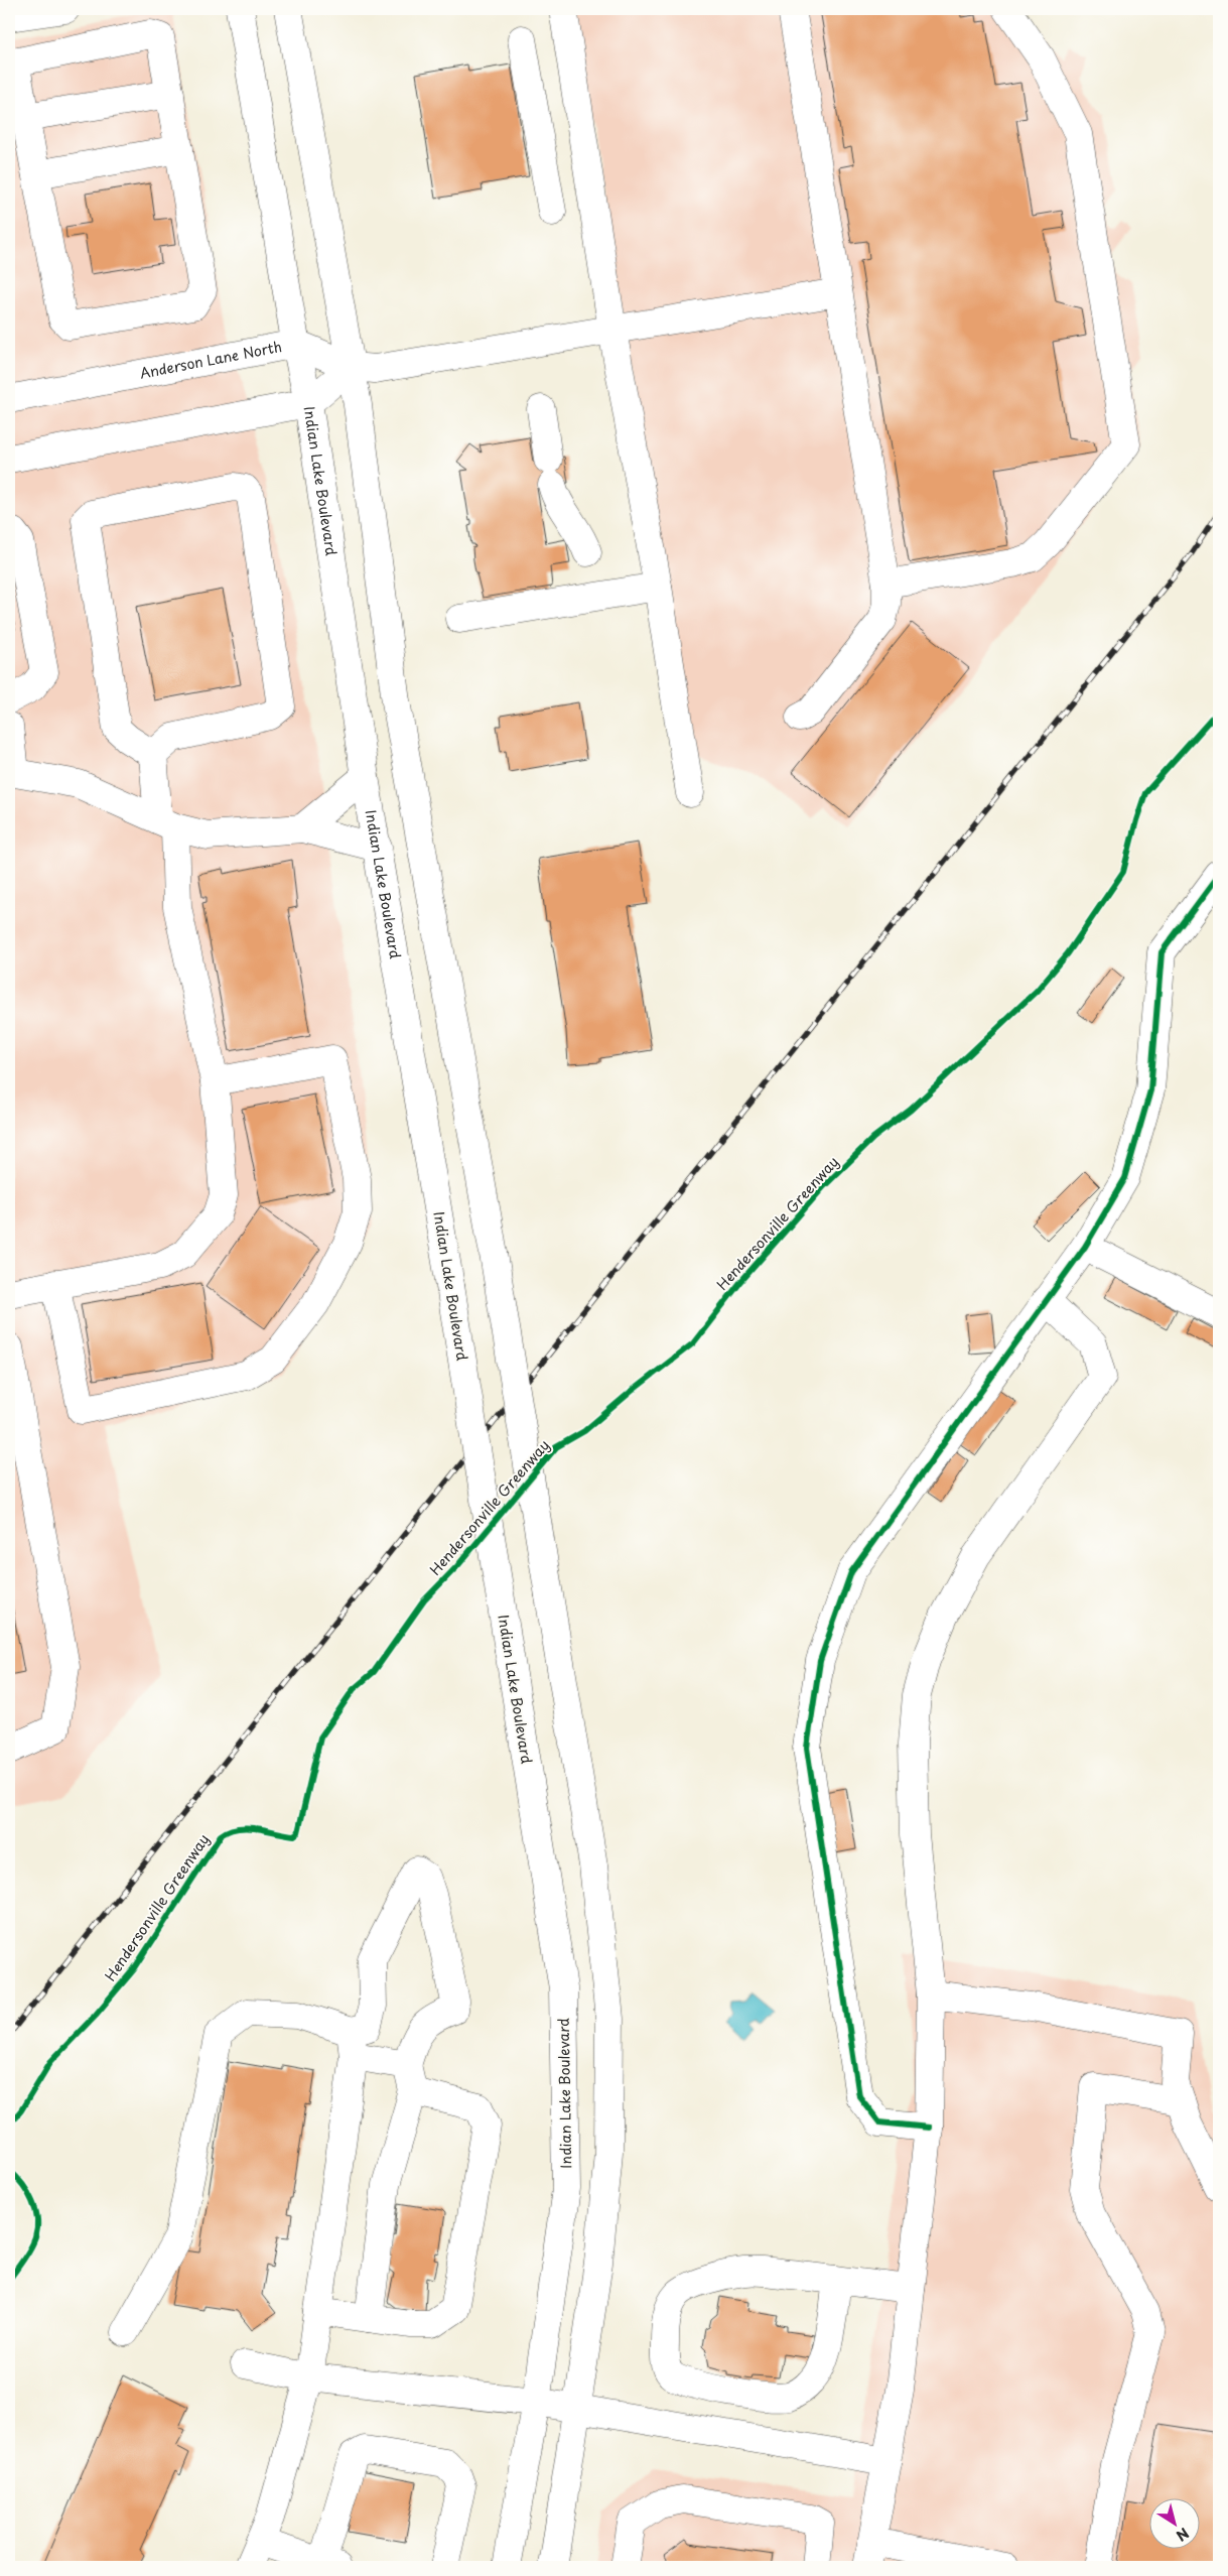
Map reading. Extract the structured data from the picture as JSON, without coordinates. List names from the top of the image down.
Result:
{
  "streets": {
    "main road": ["Anderson Lane North", "Indian Lake Boulevard"],
    "cycle path": ["Hendersonville Greenway"]
  },
  "crossings": [
    ["Anderson Lane North", "Indian Lake Boulevard"]
  ],
  "north": "bottom right"
}
